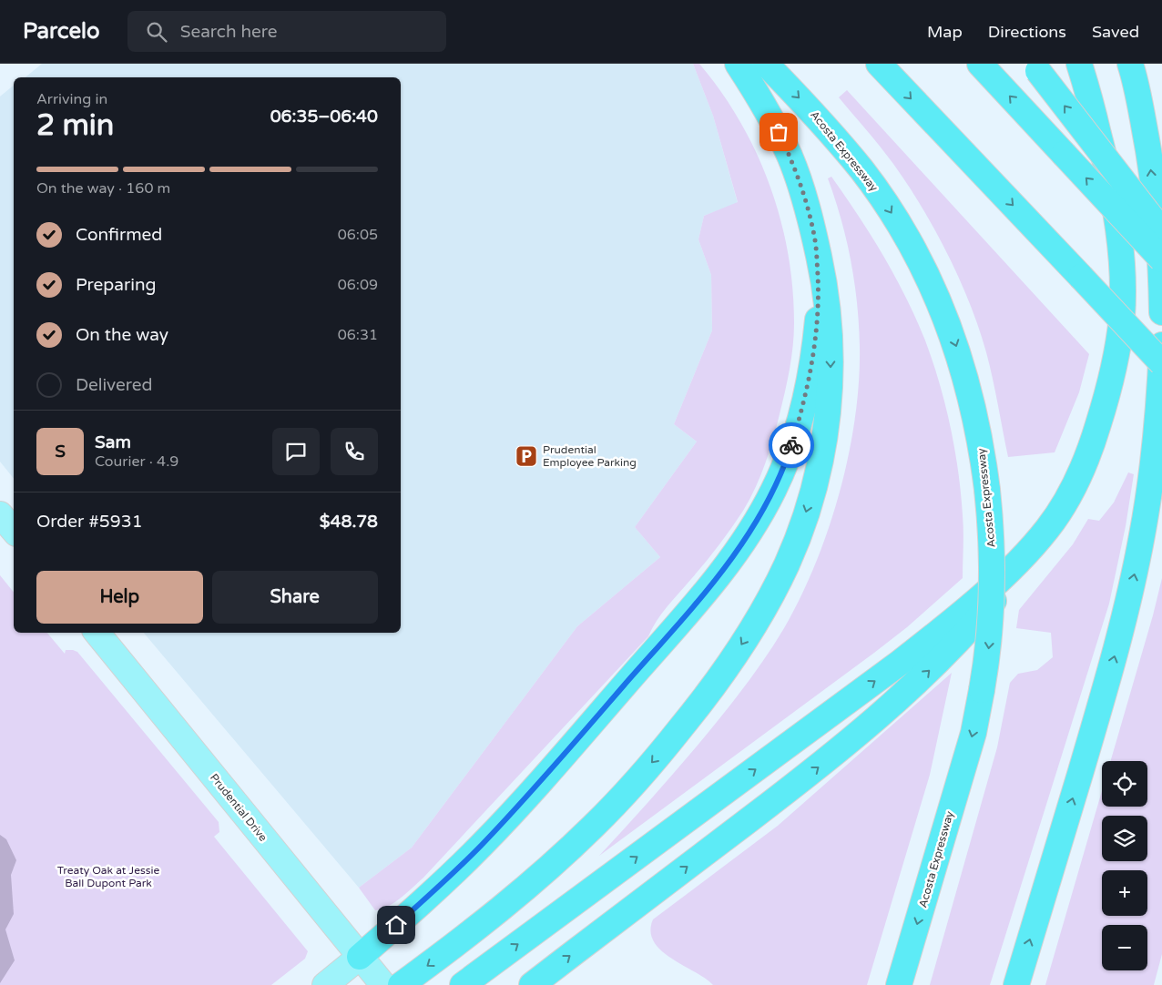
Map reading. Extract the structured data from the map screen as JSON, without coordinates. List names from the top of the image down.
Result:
{
  "streets": {
    "highway": ["Acosta Expressway"],
    "main road": ["Prudential Drive"]
  },
  "parks": ["Treaty Oak at Jessie Ball Dupont Park"],
  "places": {
    "parking": ["Prudential Employee Parking"]
  },
  "page": {
    "header": "Parcelo",
    "search": "Search here",
    "nav": ["Map", "Directions", "Saved"],
    "heading": ["2 min", "Arriving in", "06:35–06:40"],
    "panel": [
      "Sam",
      "Courier · 4.9",
      "Order #5931",
      "$48.78"
    ],
    "bar": "On the way · 160 m",
    "list": [
      ["Confirmed", "06:05"],
      ["Preparing", "06:09"],
      ["On the way", "06:31"],
      "Delivered"
    ],
    "round": "S",
    "buttons": ["Help", "Share"],
    "map_buttons": ["+", "−"]
  }
}
